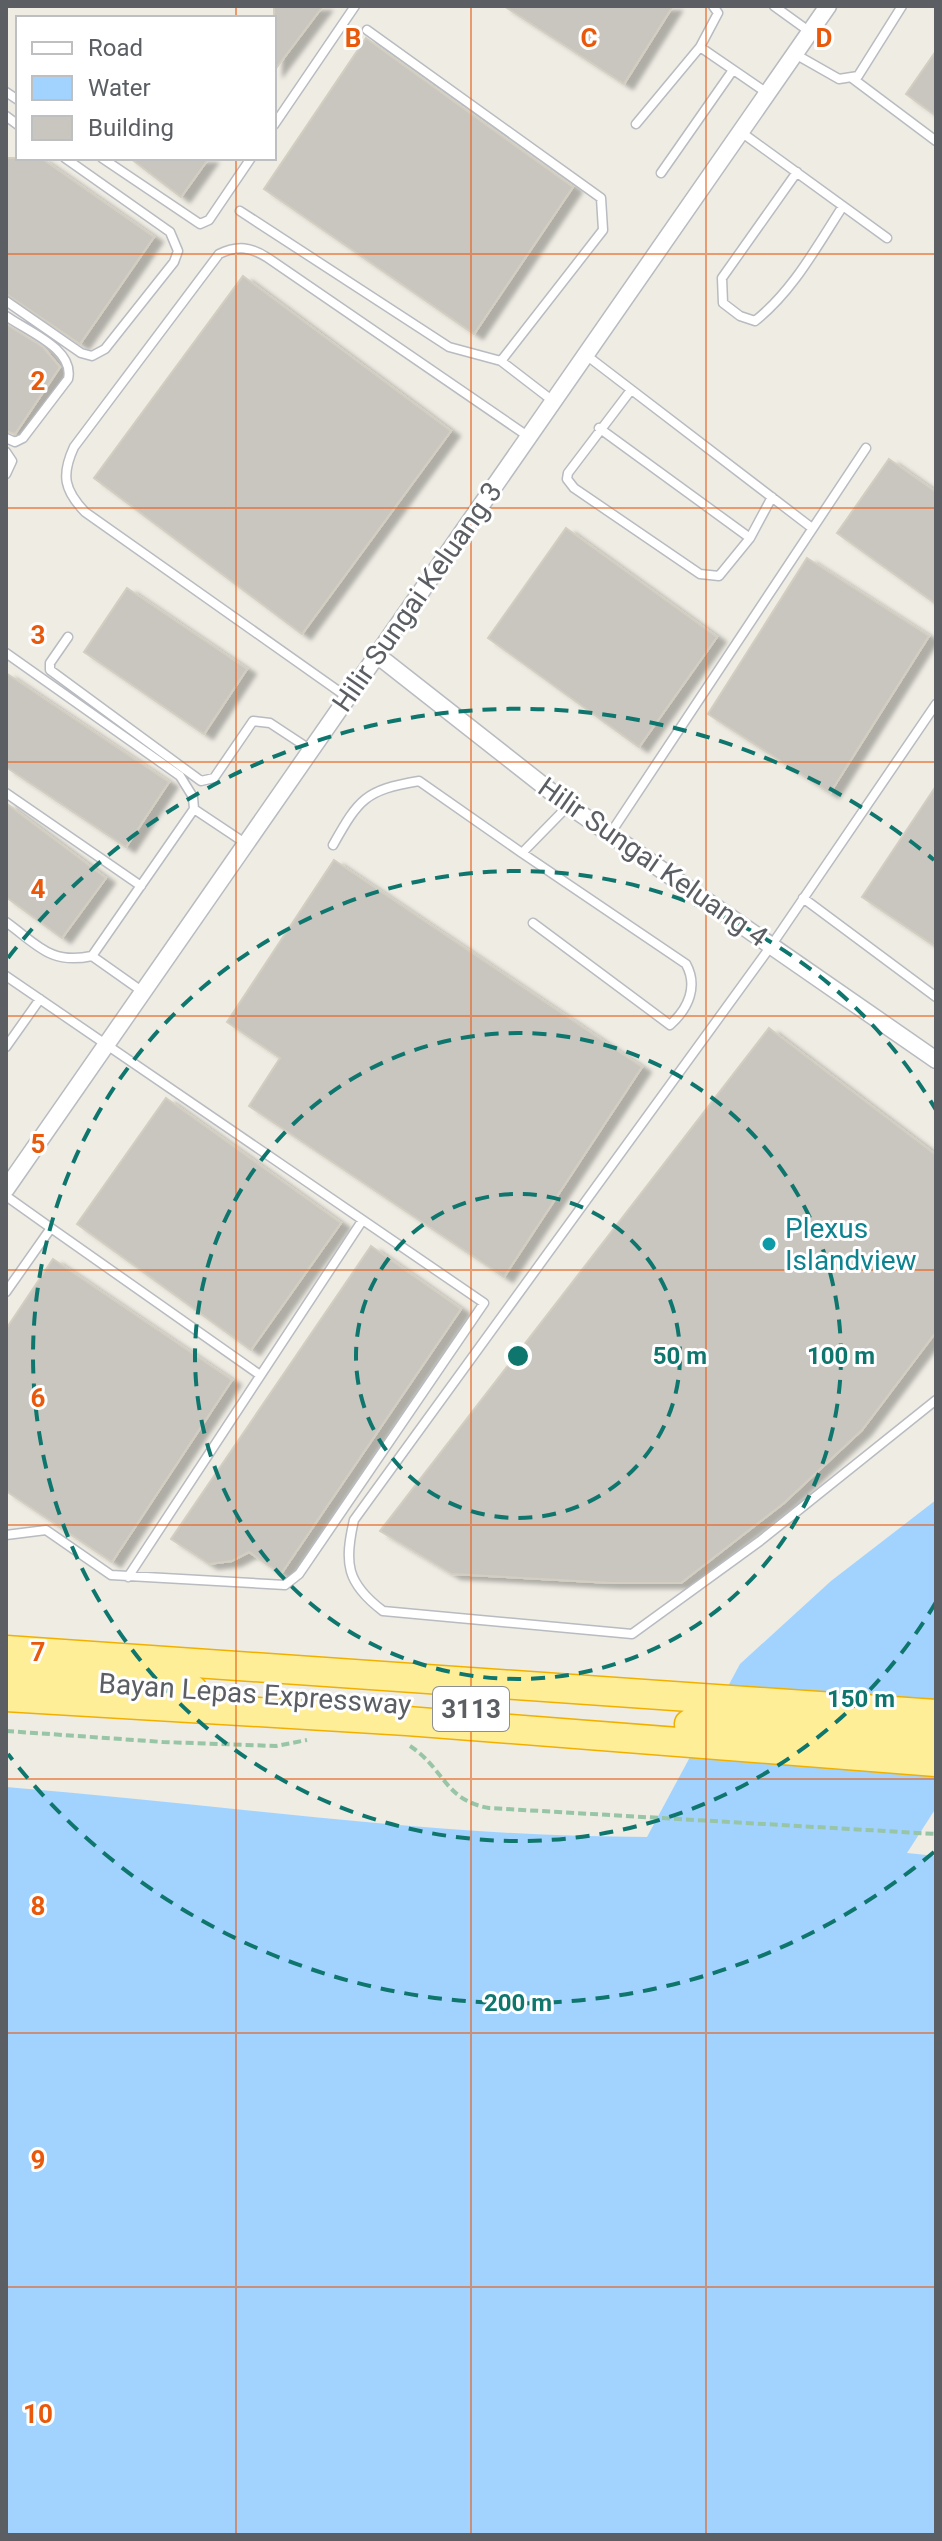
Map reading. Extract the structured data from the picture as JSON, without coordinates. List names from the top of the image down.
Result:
{
  "streets": {
    "highway": ["Bayan Lepas Expressway", "3113"],
    "street": ["Hilir Sungai Keluang 3", "Hilir Sungai Keluang 4"]
  },
  "crossings": [
    ["Hilir Sungai Keluang 3", "Hilir Sungai Keluang 4"]
  ],
  "places": ["Plexus Islandview"],
  "legend": ["Road", "Water", "Building"],
  "grid": {
    "columns": ["B", "C", "D"],
    "rows": [
      "2",
      "3",
      "4",
      "5",
      "6",
      "7",
      "8",
      "9",
      "10"
    ]
  },
  "rings": [
    "50 m",
    "100 m",
    "150 m",
    "200 m"
  ]
}
